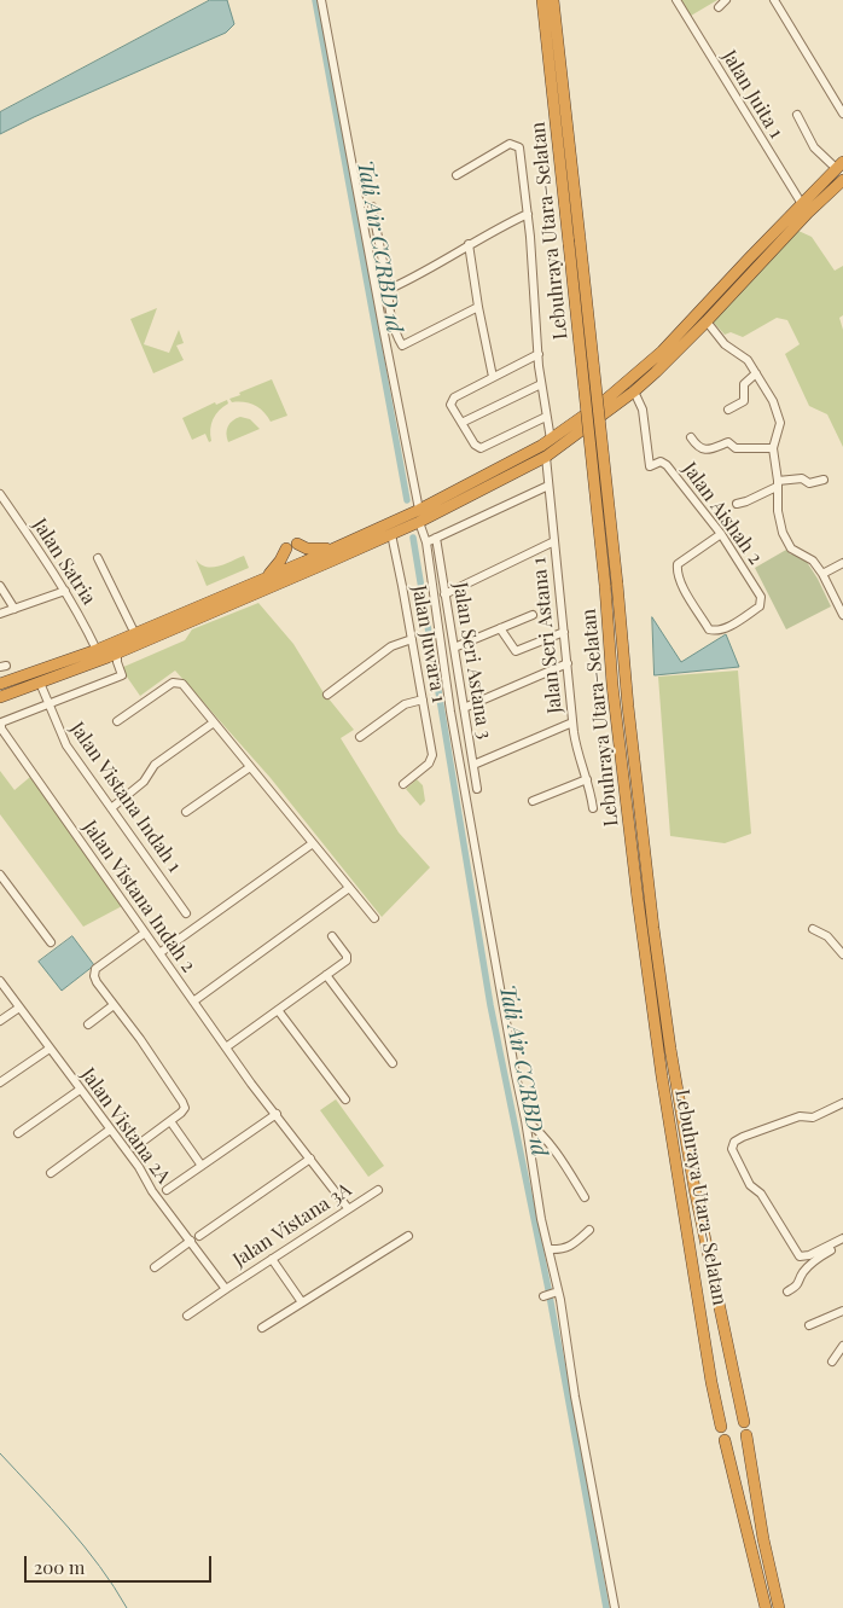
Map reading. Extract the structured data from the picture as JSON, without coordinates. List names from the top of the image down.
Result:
{
  "streets": {
    "highway": ["Lebuhraya Utara–Selatan"],
    "street": [
      "Jalan Juita 1",
      "Jalan Aishah 2",
      "Jalan Satria",
      "Jalan Seri Astana 1",
      "Jalan Juwara 1",
      "Jalan Seri Astana 3",
      "Jalan Vistana Indah 1",
      "Jalan Vistana Indah 2",
      "Jalan Vistana 2A",
      "Jalan Vistana 3A"
    ]
  },
  "crossings": [
    ["Jalan Vistana Indah 2", "Jalan Vistana 3A"],
    ["Jalan Vistana 2A", "Jalan Vistana 3A"]
  ],
  "water": ["Tali Air CCRBD 1d"],
  "scale_bar": "200 m"
}
